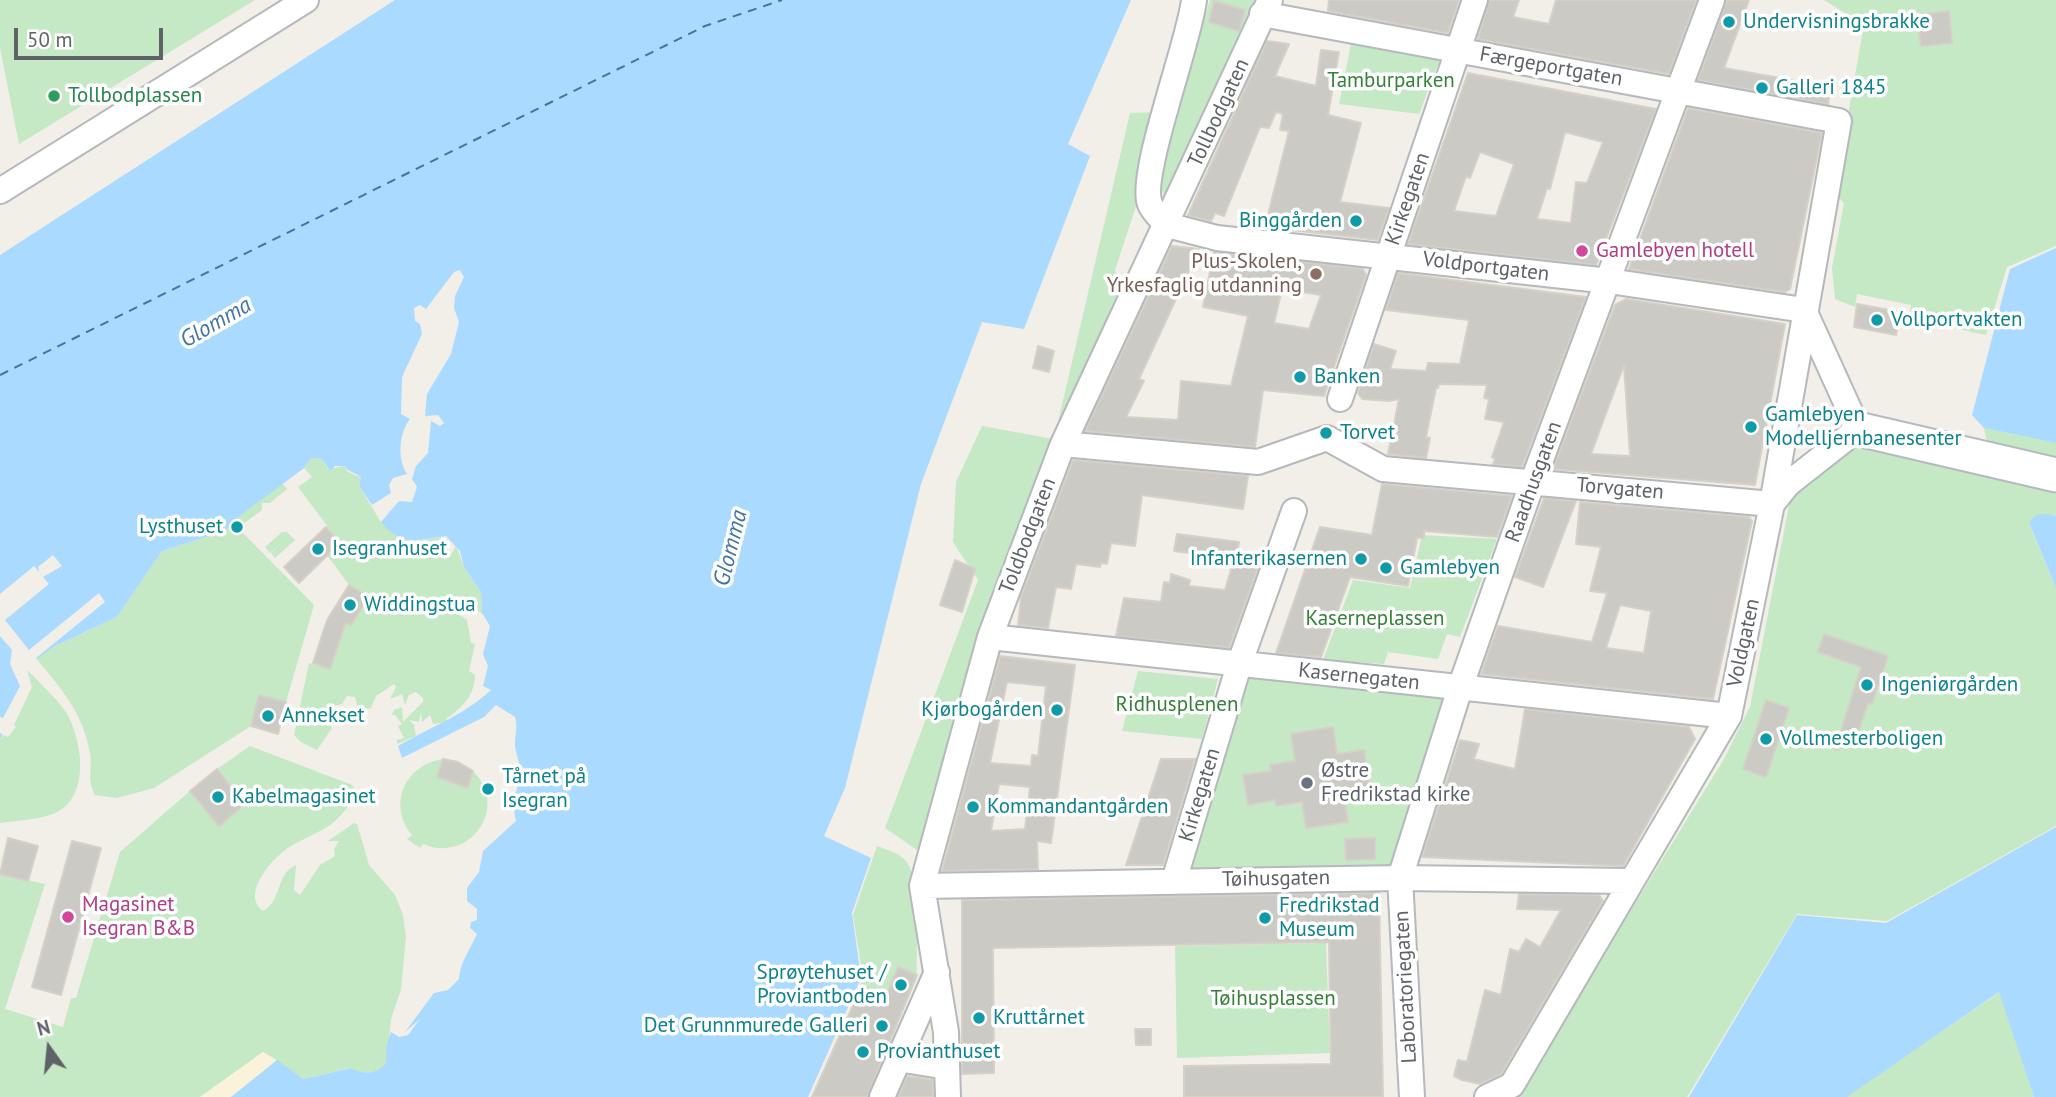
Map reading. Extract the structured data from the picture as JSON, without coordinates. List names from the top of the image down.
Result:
{
  "streets": {
    "street": [
      "Færgeportgaten",
      "Tollbodgaten",
      "Kirkegaten",
      "Voldportgaten",
      "Raadhusgaten",
      "Torvgaten",
      "Toldbodgaten",
      "Voldgaten",
      "Kasernegaten",
      "Tøihusgaten",
      "Laboratoriegaten"
    ]
  },
  "crossings": [
    ["Færgeportgaten", "Tollbodgaten"],
    ["Færgeportgaten", "Kirkegaten"],
    ["Færgeportgaten", "Raadhusgaten"],
    ["Færgeportgaten", "Voldgaten"],
    ["Tollbodgaten", "Voldportgaten"],
    ["Tollbodgaten", "Toldbodgaten"],
    ["Kirkegaten", "Voldportgaten"],
    ["Kirkegaten", "Kasernegaten"],
    ["Kirkegaten", "Tøihusgaten"],
    ["Voldportgaten", "Raadhusgaten"],
    ["Voldportgaten", "Toldbodgaten"],
    ["Voldportgaten", "Voldgaten"],
    ["Raadhusgaten", "Torvgaten"],
    ["Raadhusgaten", "Kasernegaten"],
    ["Raadhusgaten", "Tøihusgaten"],
    ["Raadhusgaten", "Laboratoriegaten"],
    ["Torvgaten", "Toldbodgaten"],
    ["Torvgaten", "Voldgaten"],
    ["Toldbodgaten", "Kasernegaten"],
    ["Toldbodgaten", "Tøihusgaten"],
    ["Voldgaten", "Kasernegaten"],
    ["Voldgaten", "Tøihusgaten"],
    ["Tøihusgaten", "Laboratoriegaten"]
  ],
  "water": ["Glomma"],
  "parks": [
    "Tamburparken",
    "Kaserneplassen",
    "Ridhusplenen",
    "Tøihusplassen"
  ],
  "places": [
    "Undervisningsbrakke",
    "Galleri 1845",
    "Tollbodplassen",
    "Binggården",
    "Gamlebyen hotell",
    "Plus-Skolen, Yrkesfaglig utdanning",
    "Vollportvakten",
    "Banken",
    "Gamlebyen Modelljernbanesenter",
    "Torvet",
    "Lysthuset",
    "Isegranhuset",
    "Infanterikasernen",
    "Gamlebyen",
    "Widdingstua",
    "Ingeniørgården",
    "Kjørbogården",
    "Annekset",
    "Vollmesterboligen",
    "Østre Fredrikstad kirke",
    "Tårnet på Isegran",
    "Kabelmagasinet",
    "Kommandantgården",
    "Magasinet Isegran B&B",
    "Fredrikstad Museum",
    "Sprøytehuset / Proviantboden",
    "Kruttårnet",
    "Det Grunnmurede Galleri",
    "Provianthuset"
  ],
  "scale_bar": "50 m",
  "north": "top"
}
